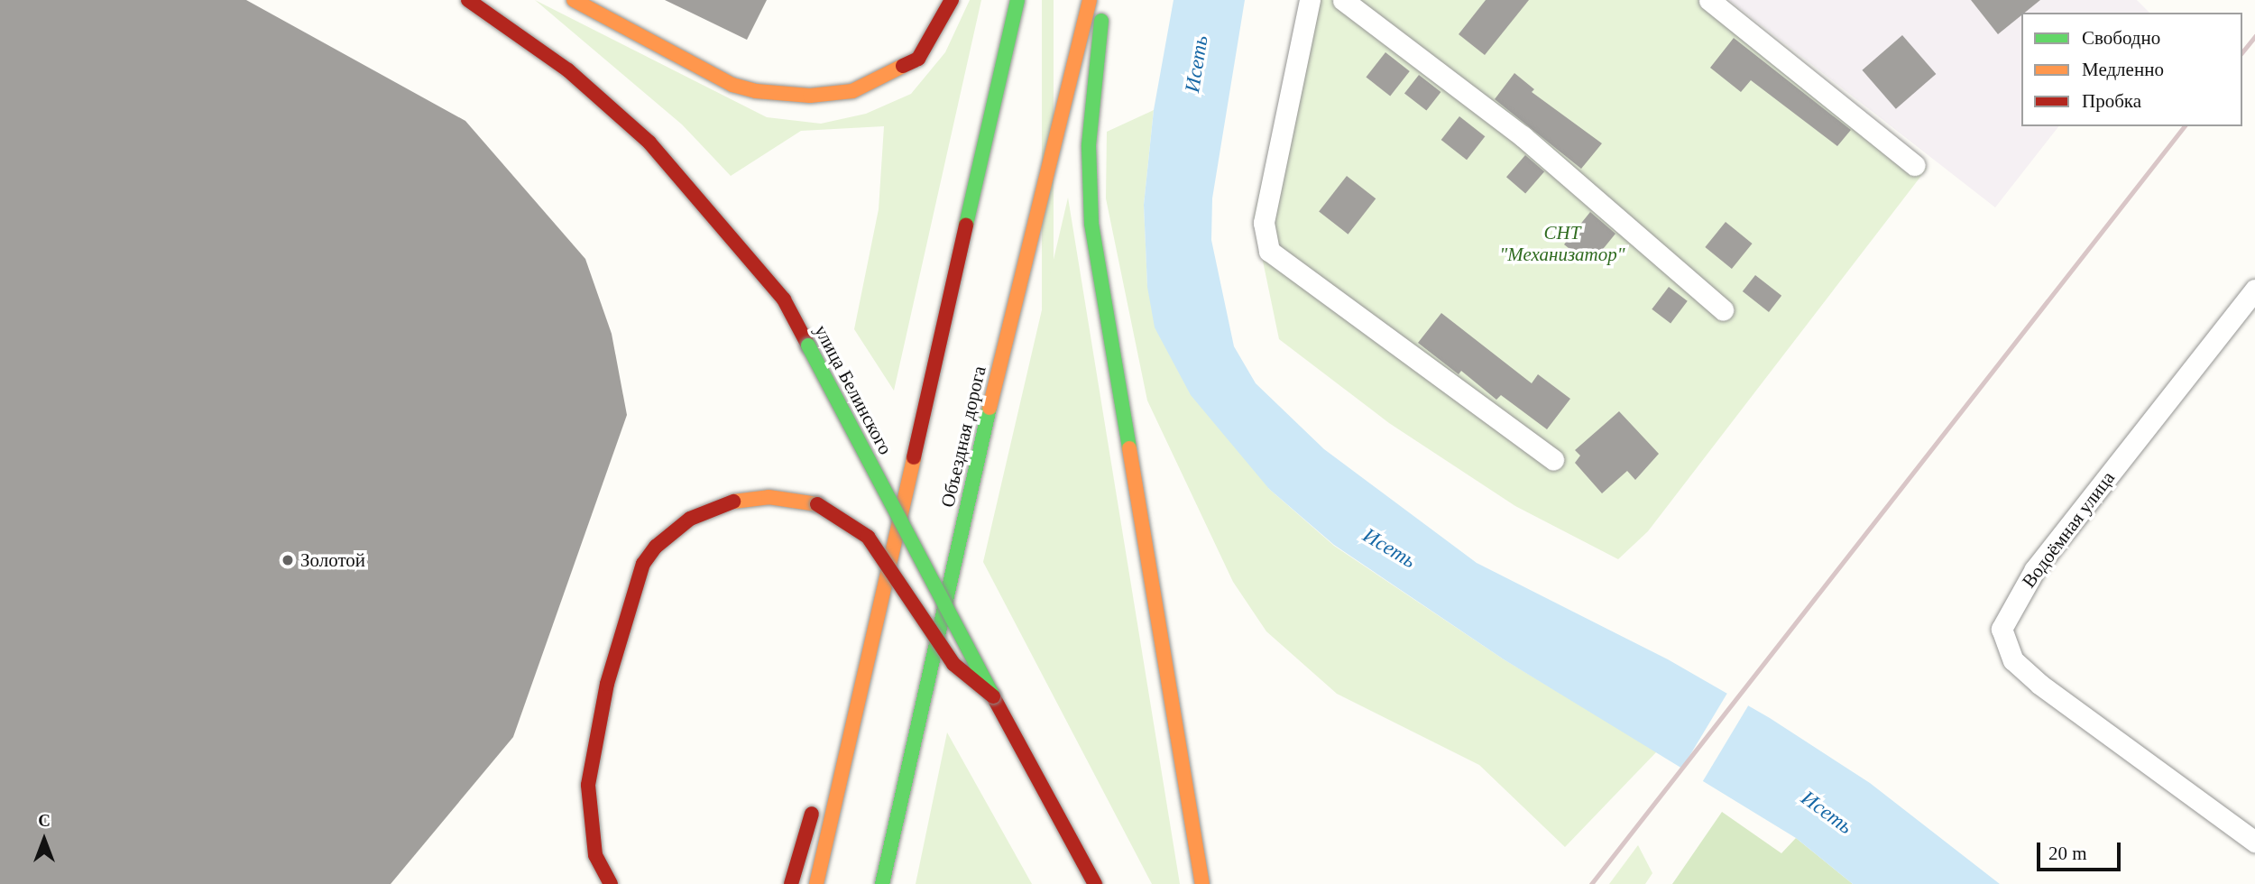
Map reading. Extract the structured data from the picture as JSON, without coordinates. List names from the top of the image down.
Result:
{
  "streets": {
    "main road": ["улица Белинского", "Объездная дорога"],
    "street": ["Водоёмная улица"]
  },
  "water": ["Исеть"],
  "parks": ["СНТ \"Механизатор\""],
  "places": ["Золотой"],
  "legend": ["Свободно", "Медленно", "Пробка"],
  "scale_bar": "20 m",
  "north": "top"
}
